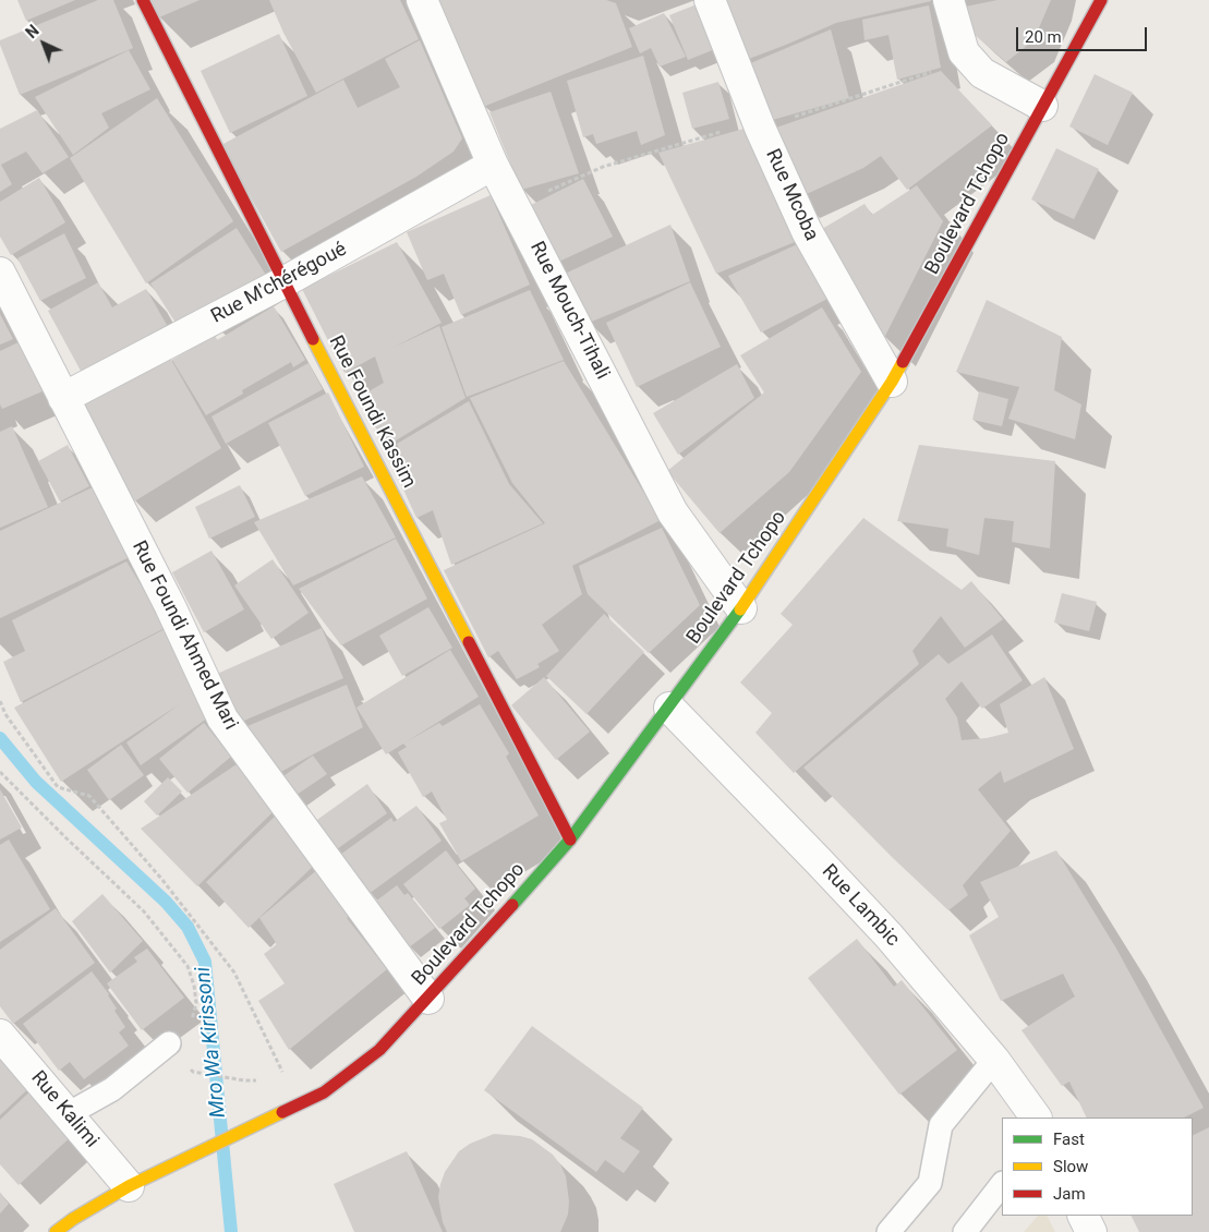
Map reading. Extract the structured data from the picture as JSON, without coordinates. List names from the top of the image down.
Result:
{
  "streets": {
    "main road": ["Boulevard Tchopo", "Rue Foundi Kassim"],
    "street": [
      "Rue Mcoba",
      "Rue M'chérégoué",
      "Rue Mouch-Tihali",
      "Rue Foundi Ahmed Mari",
      "Rue Lambic",
      "Rue Kalimi"
    ]
  },
  "crossings": [
    ["Rue Mcoba", "Boulevard Tchopo"],
    ["Boulevard Tchopo", "Rue Mouch-Tihali"],
    ["Boulevard Tchopo", "Rue Foundi Kassim"],
    ["Boulevard Tchopo", "Rue Foundi Ahmed Mari"],
    ["Boulevard Tchopo", "Rue Lambic"],
    ["Boulevard Tchopo", "Rue Kalimi"],
    ["Rue M'chérégoué", "Rue Mouch-Tihali"],
    ["Rue M'chérégoué", "Rue Foundi Kassim"],
    ["Rue M'chérégoué", "Rue Foundi Ahmed Mari"]
  ],
  "water": ["Mro Wa Kirissoni"],
  "legend": ["Fast", "Slow", "Jam"],
  "scale_bar": "20 m",
  "north": "top left"
}
